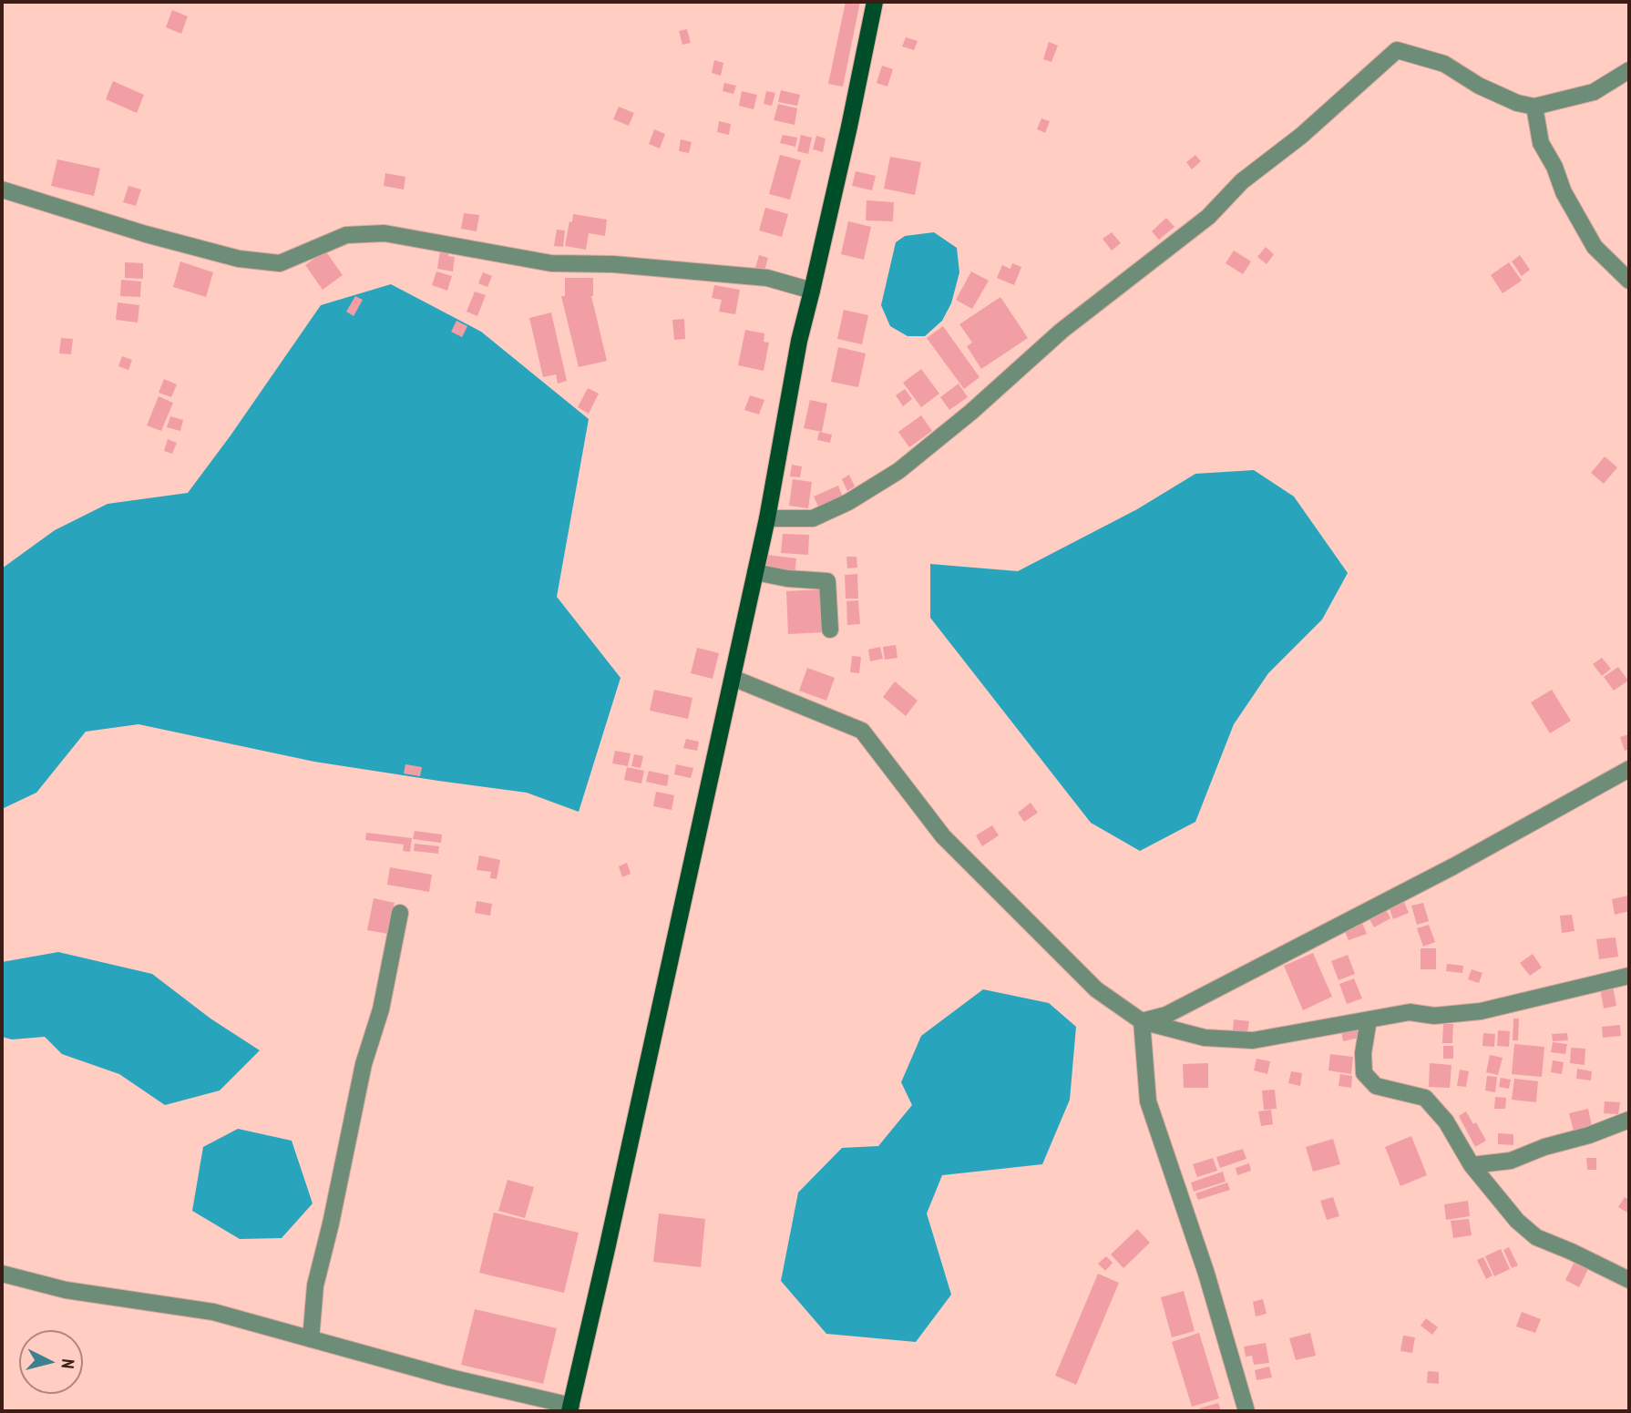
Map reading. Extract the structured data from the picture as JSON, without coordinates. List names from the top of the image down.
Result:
{
  "north": "right"
}
